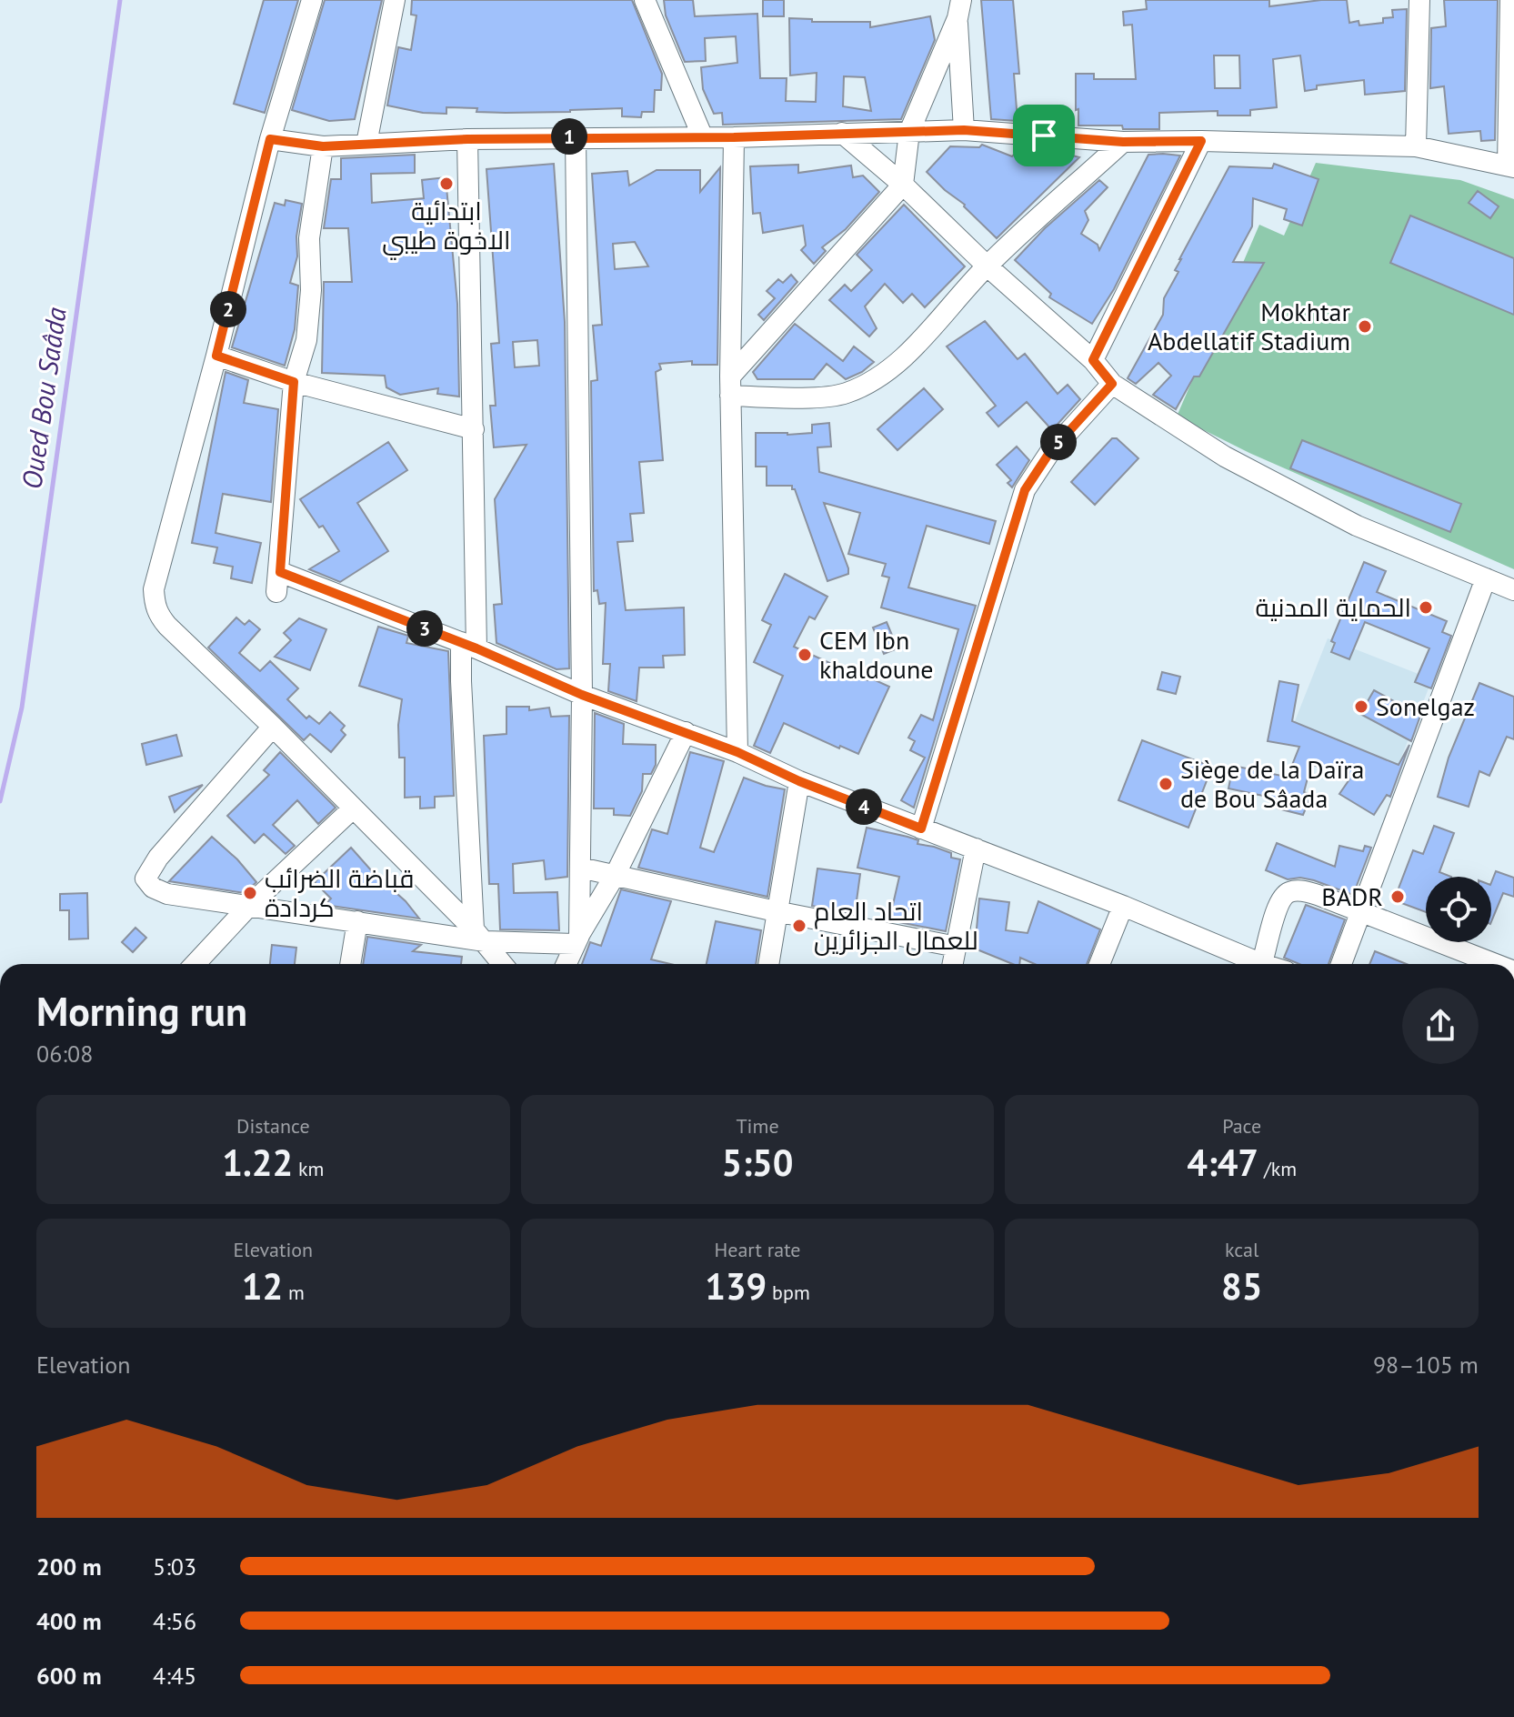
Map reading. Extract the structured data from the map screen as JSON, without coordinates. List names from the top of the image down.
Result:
{
  "water": ["Oued Bou Saâda"],
  "places": [
    "ابتدائية الاخوة طيبي",
    "Mokhtar Abdellatif Stadium",
    "الحماية المدنية",
    "CEM Ibn khaldoune",
    "Sonelgaz",
    "Siège de la Daïra de Bou Sâada",
    "قباضة الضرائب كردادة",
    "BADR",
    "اتحاد العام للعمال الجزائرين"
  ],
  "page": {
    "pins": [
      "1",
      "2",
      "5",
      "3",
      "4"
    ],
    "heading": ["Morning run", "06:08"],
    "stats": [
      ["Distance", "1.22 km"],
      ["Time", "5:50"],
      ["Pace", "4:47 /km"],
      ["Elevation", "12 m"],
      ["Heart rate", "139 bpm"],
      ["kcal", "85"]
    ],
    "chart": ["Elevation", "98–105 m"],
    "list": [
      {
        "name": "200 m",
        "note": "5:03"
      },
      {
        "name": "400 m",
        "note": "4:56"
      },
      {
        "name": "600 m",
        "note": "4:45"
      }
    ]
  }
}
